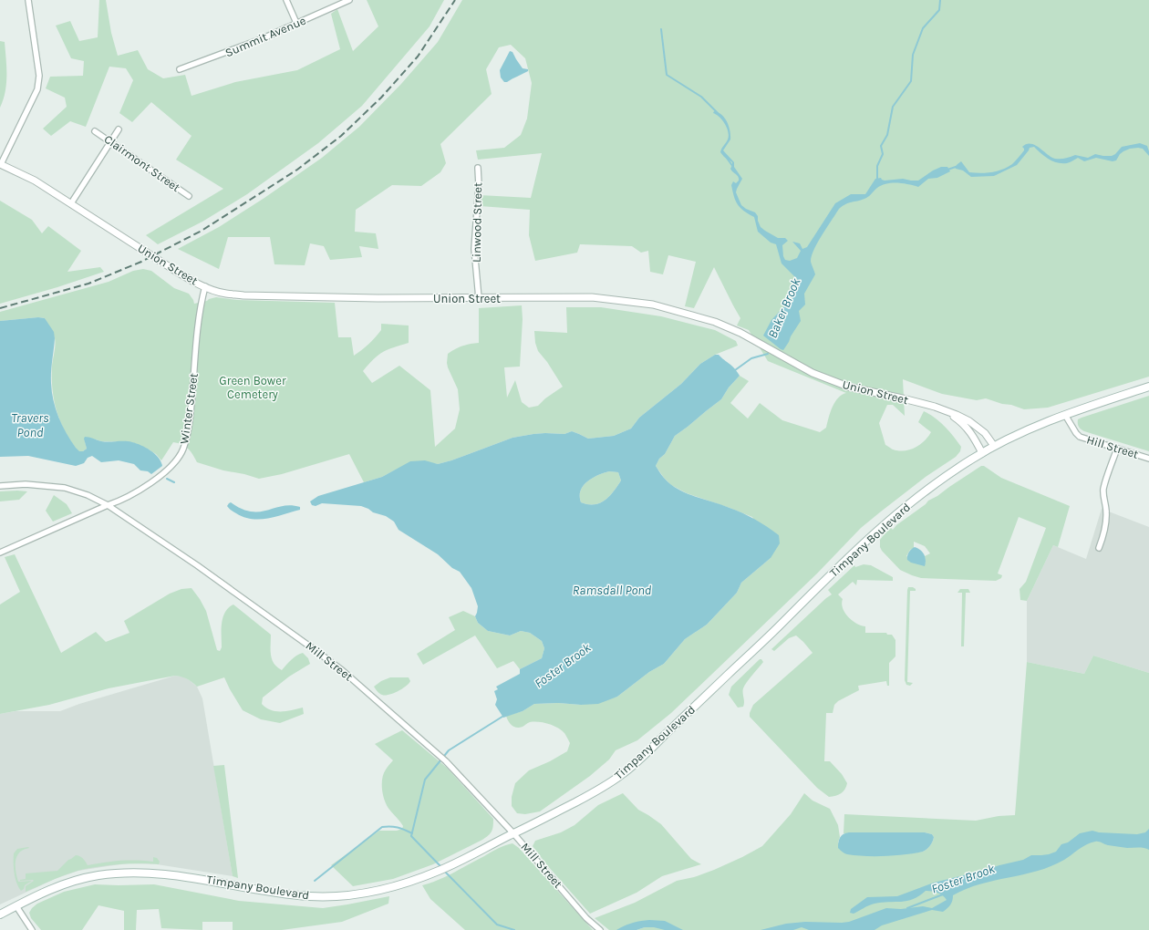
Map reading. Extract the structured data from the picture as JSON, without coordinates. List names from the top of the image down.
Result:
{
  "streets": {
    "main road": ["Timpany Boulevard"],
    "street": [
      "Summit Avenue",
      "Clairmont Street",
      "Linwood Street",
      "Union Street",
      "Winter Street",
      "Hill Street",
      "Mill Street"
    ]
  },
  "crossings": [
    ["Linwood Street", "Union Street"],
    ["Union Street", "Winter Street"],
    ["Union Street", "Timpany Boulevard"],
    ["Winter Street", "Mill Street"],
    ["Hill Street", "Timpany Boulevard"],
    ["Timpany Boulevard", "Mill Street"]
  ],
  "water": [
    "Baker Brook",
    "Travers Pond",
    "Ramsdall Pond",
    "Foster Brook"
  ],
  "parks": ["Green Bower Cemetery"]
}
